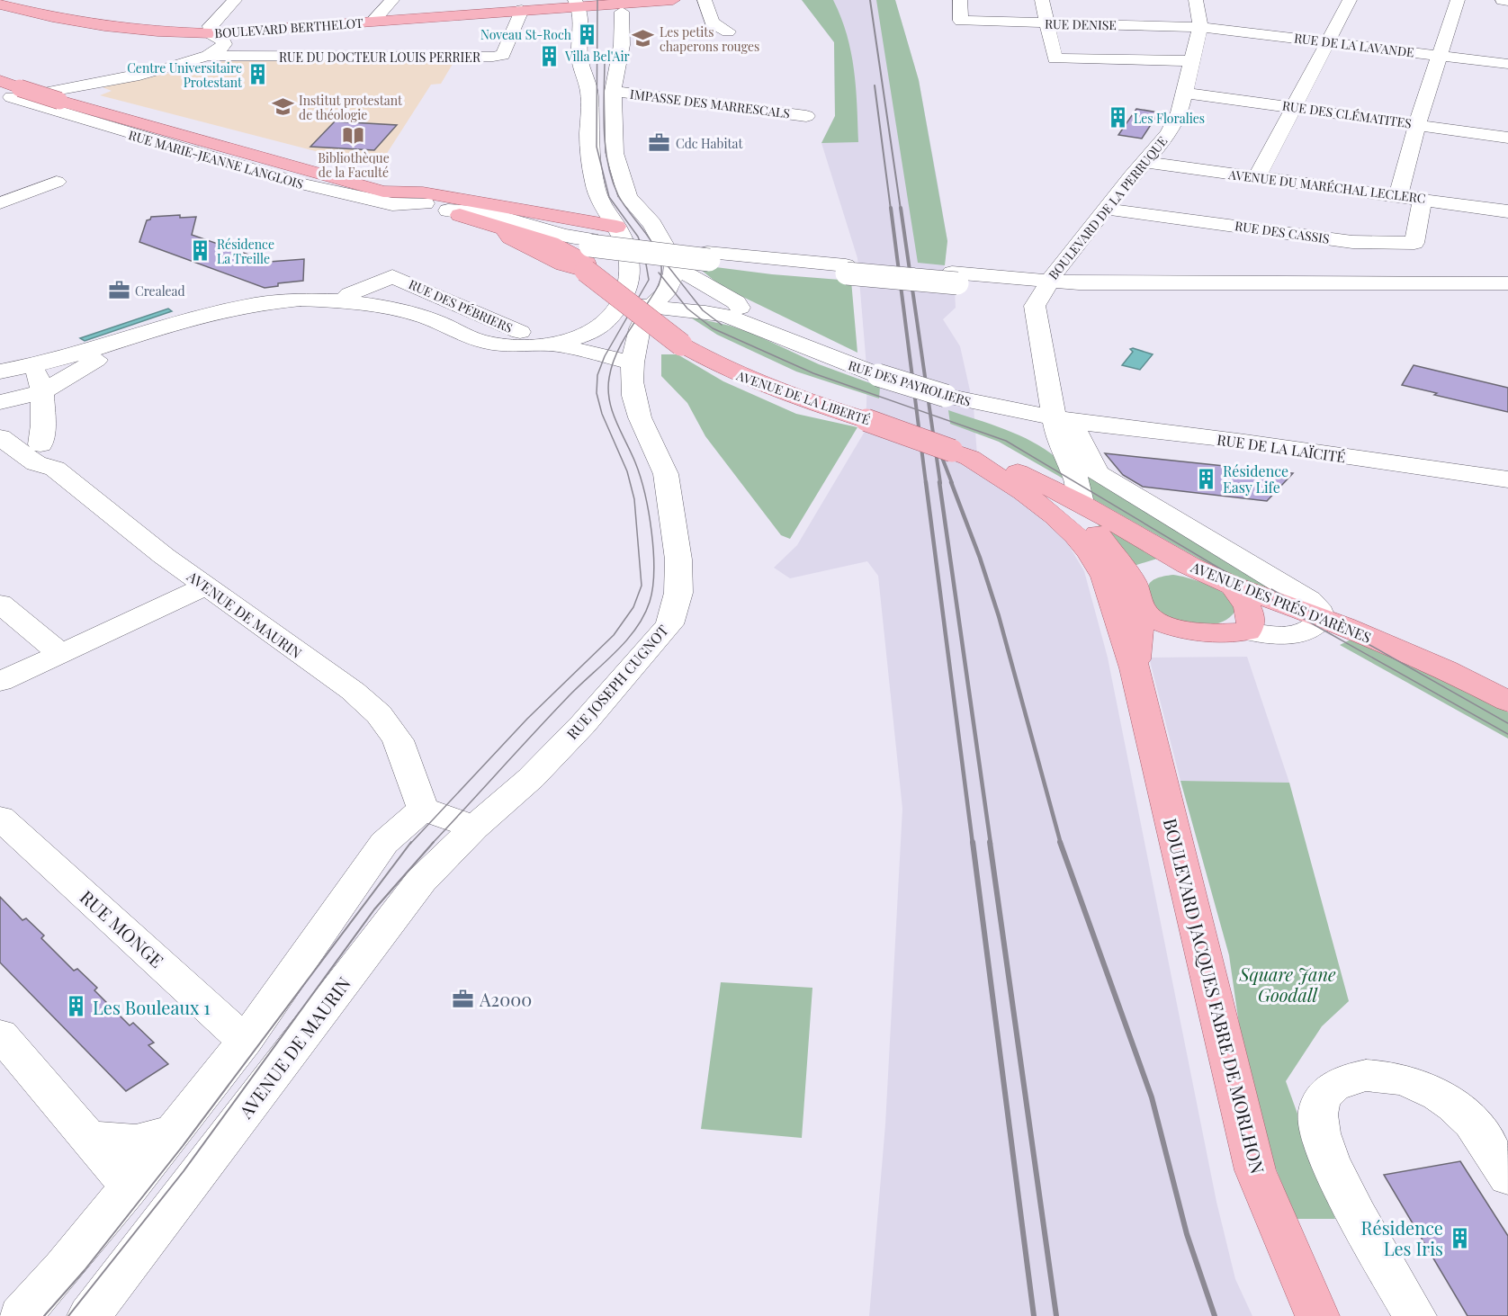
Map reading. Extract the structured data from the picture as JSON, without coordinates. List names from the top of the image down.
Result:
{
  "streets": {
    "main road": [
      "BOULEVARD BERTHELOT",
      "AVENUE DE LA LIBERTÉ",
      "AVENUE DES PRÉS D'ARÈNES",
      "BOULEVARD JACQUES FABRE DE MORLHON"
    ],
    "street": [
      "RUE DENISE",
      "RUE DE LA LAVANDE",
      "RUE DU DOCTEUR LOUIS PERRIER",
      "IMPASSE DES MARRESCALS",
      "RUE DES CLÉMATITES",
      "RUE MARIE-JEANNE LANGLOIS",
      "AVENUE DU MARÉCHAL LECLERC",
      "BOULEVARD DE LA PERRUQUE",
      "RUE DES CASSIS",
      "RUE DES PÉBRIERS",
      "RUE DES PAYROLIERS",
      "RUE DE LA LAÏCITÉ",
      "AVENUE DE MAURIN",
      "RUE JOSEPH CUGNOT",
      "RUE MONGE"
    ]
  },
  "crossings": [
    ["RUE DENISE", "RUE DE LA LAVANDE"],
    ["RUE DENISE", "BOULEVARD DE LA PERRUQUE"],
    ["BOULEVARD BERTHELOT", "RUE DU DOCTEUR LOUIS PERRIER"],
    ["RUE DE LA LAVANDE", "BOULEVARD DE LA PERRUQUE"],
    ["RUE DES CLÉMATITES", "BOULEVARD DE LA PERRUQUE"],
    ["RUE MARIE-JEANNE LANGLOIS", "AVENUE DE LA LIBERTÉ"],
    ["AVENUE DU MARÉCHAL LECLERC", "BOULEVARD DE LA PERRUQUE"],
    ["AVENUE DU MARÉCHAL LECLERC", "RUE DES CASSIS"],
    ["BOULEVARD DE LA PERRUQUE", "RUE DES CASSIS"],
    ["BOULEVARD DE LA PERRUQUE", "RUE DES PAYROLIERS"],
    ["BOULEVARD DE LA PERRUQUE", "RUE DE LA LAÏCITÉ"],
    ["BOULEVARD DE LA PERRUQUE", "BOULEVARD JACQUES FABRE DE MORLHON"],
    ["RUE DES PAYROLIERS", "RUE DE LA LAÏCITÉ"],
    ["RUE DES PAYROLIERS", "BOULEVARD JACQUES FABRE DE MORLHON"],
    ["AVENUE DE LA LIBERTÉ", "AVENUE DES PRÉS D'ARÈNES"],
    ["AVENUE DE LA LIBERTÉ", "BOULEVARD JACQUES FABRE DE MORLHON"],
    ["RUE DE LA LAÏCITÉ", "BOULEVARD JACQUES FABRE DE MORLHON"],
    ["AVENUE DES PRÉS D'ARÈNES", "BOULEVARD JACQUES FABRE DE MORLHON"],
    ["AVENUE DE MAURIN", "RUE JOSEPH CUGNOT"]
  ],
  "parks": ["Square Jane Goodall"],
  "places": {
    "building": [
      "Noveau St-Roch",
      "Villa Bel'Air",
      "Centre Universitaire Protestant",
      "Les Floralies",
      "Résidence La Treille",
      "Résidence Easy Life",
      "Les Bouleaux 1",
      "Résidence Les Iris"
    ],
    "school or university": ["Les petits chaperons rouges", "Institut protestant de théologie"],
    "library": ["Bibliothèque de la Faculté"],
    "office": ["Cdc Habitat", "Crealead", "A2000"]
  }
}
